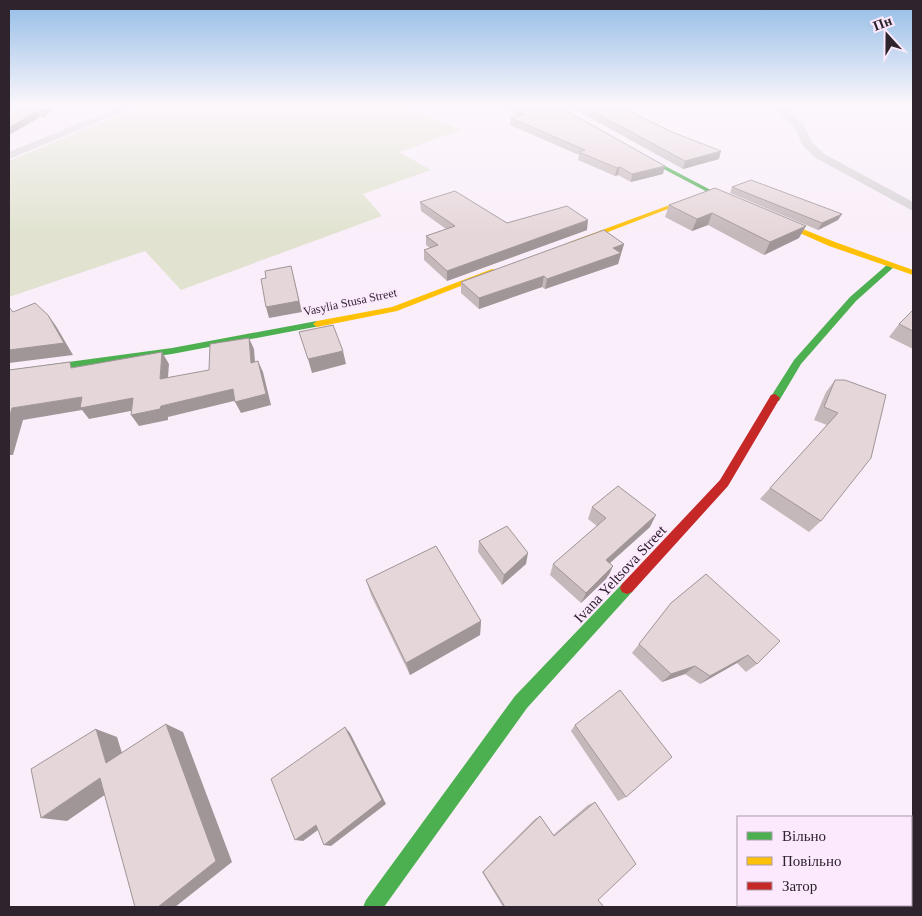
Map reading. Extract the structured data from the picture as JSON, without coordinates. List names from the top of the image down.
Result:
{
  "streets": {
    "street": ["Vasylia Stusa Street", "Ivana Yeltsova Street"]
  },
  "legend": ["Вільно", "Повільно", "Затор"],
  "north": "top"
}
